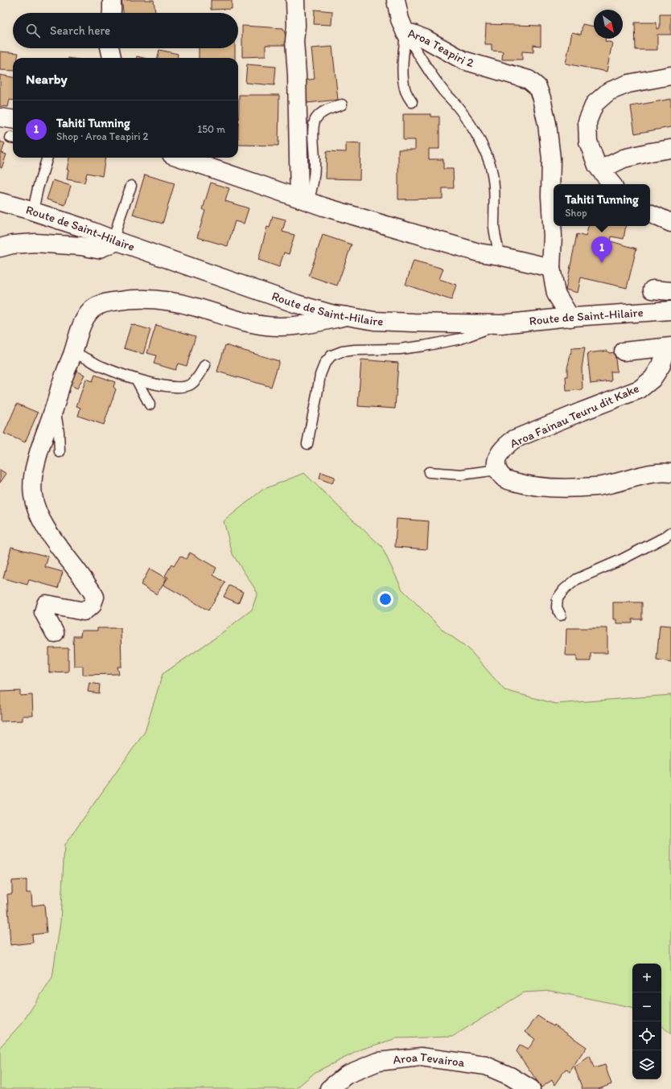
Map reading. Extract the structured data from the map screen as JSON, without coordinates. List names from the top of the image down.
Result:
{
  "streets": {
    "street": [
      "Aroa Teapiri 2",
      "Route de Saint-Hilaire",
      "Aroa Fainau Teuru dit Kake",
      "Aroa Tevairoa"
    ]
  },
  "crossings": [
    ["Aroa Teapiri 2", "Route de Saint-Hilaire"]
  ],
  "north": "bottom right",
  "page": {
    "search": "Search here",
    "heading": "Nearby",
    "list": [
      {
        "mark": "1",
        "name": "Tahiti Tunning",
        "note": "Shop · Aroa Teapiri 2",
        "value": "150 m"
      }
    ],
    "popup": ["Tahiti Tunning", "Shop"],
    "pins": "1",
    "map_buttons": ["+", "−"]
  }
}
